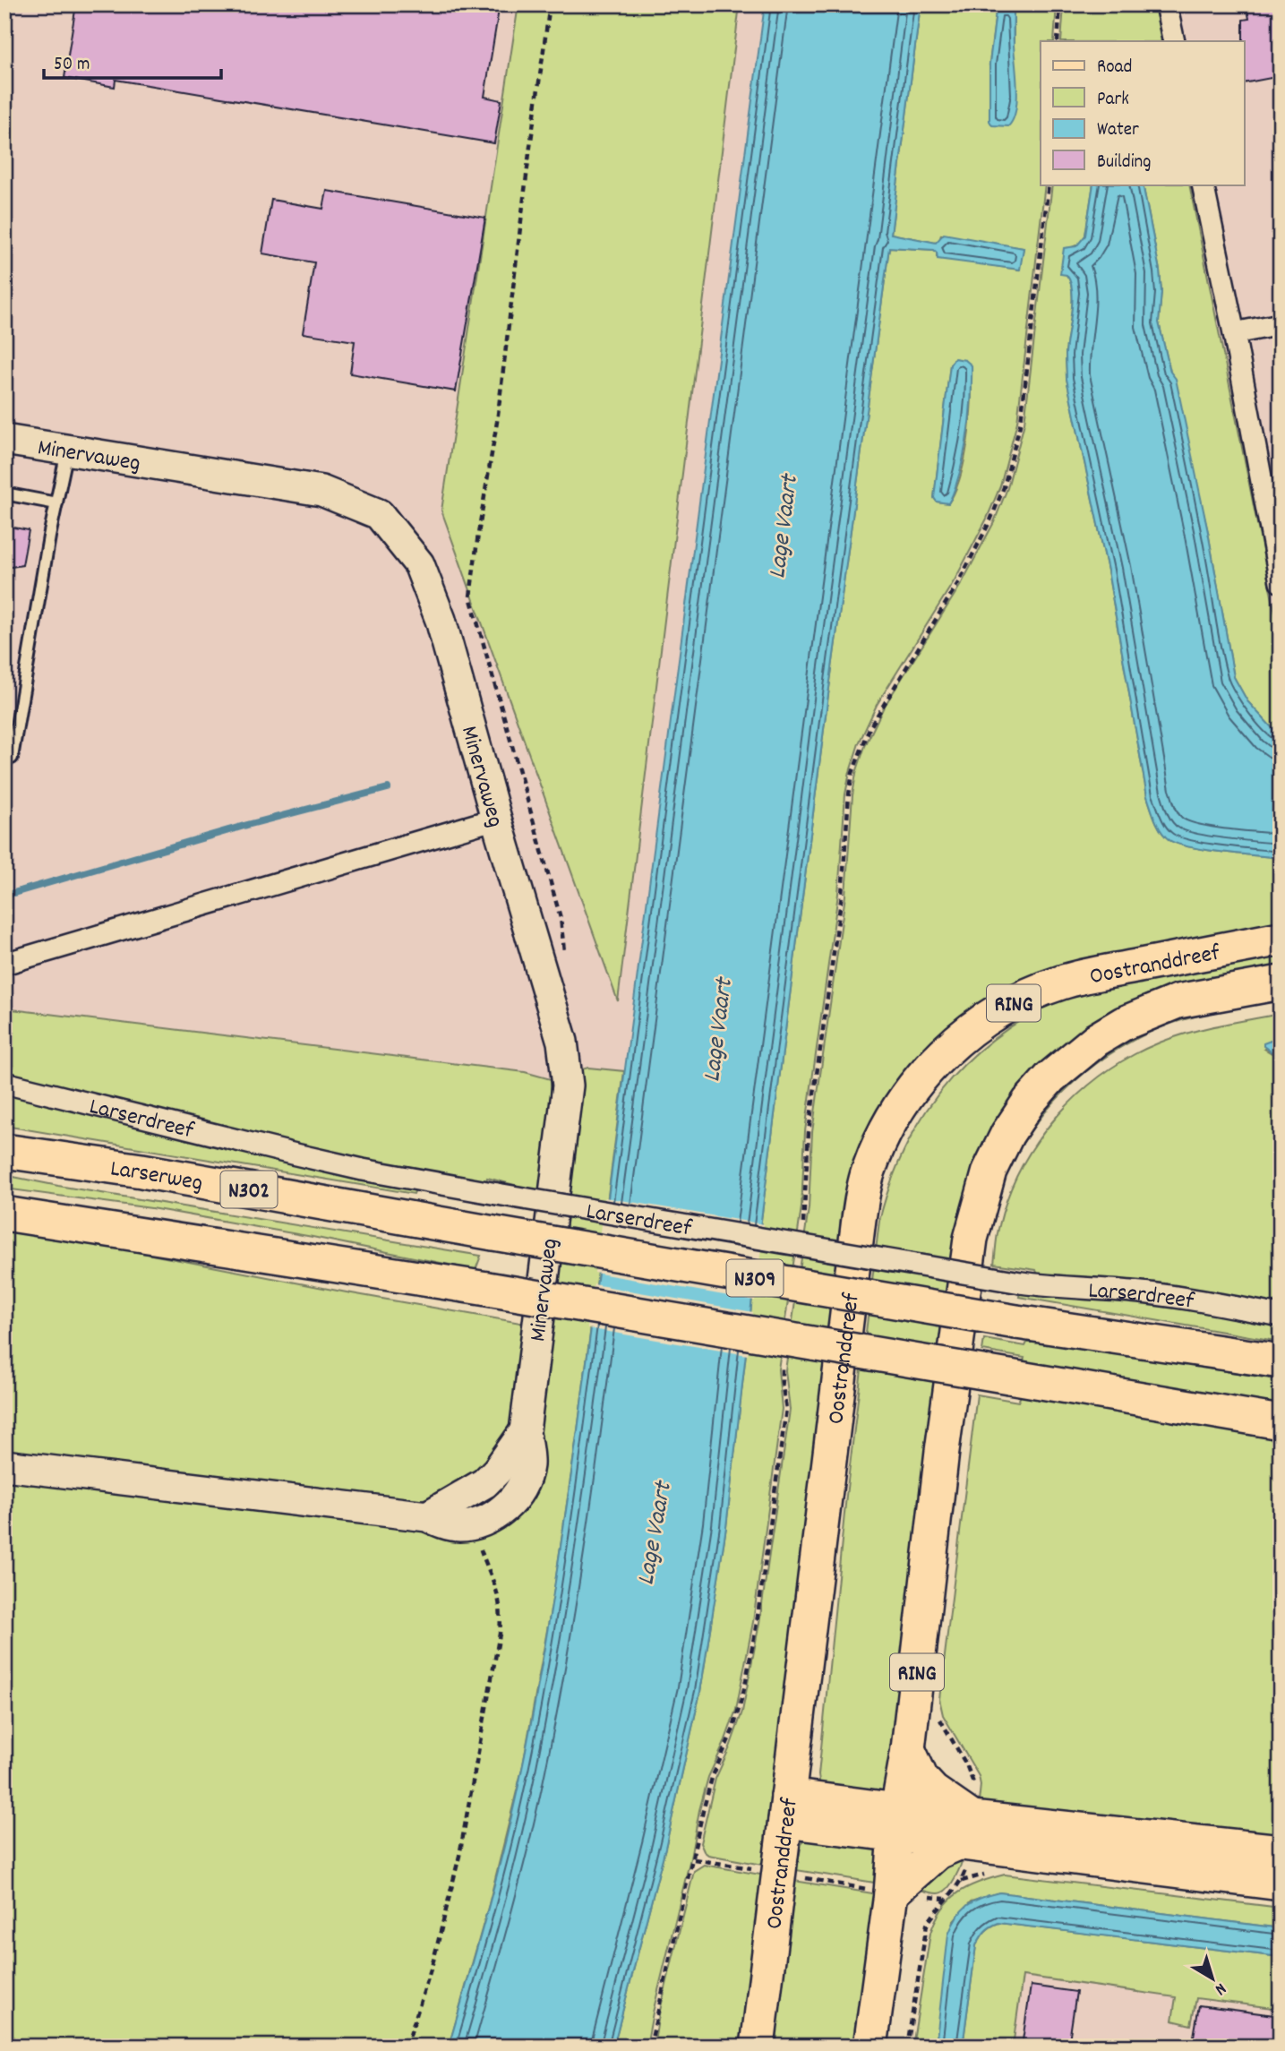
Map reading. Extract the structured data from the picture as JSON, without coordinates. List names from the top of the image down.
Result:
{
  "streets": {
    "main road": [
      "Oostranddreef",
      "RING",
      "Larserdreef",
      "Larserweg",
      "N302",
      "N309"
    ],
    "street": ["Minervaweg"]
  },
  "crossings": [
    ["Larserdreef", "Larserweg"]
  ],
  "water": ["Lage Vaart"],
  "legend": [
    "Road",
    "Park",
    "Water",
    "Building"
  ],
  "scale_bar": "50 m",
  "north": "bottom right"
}
